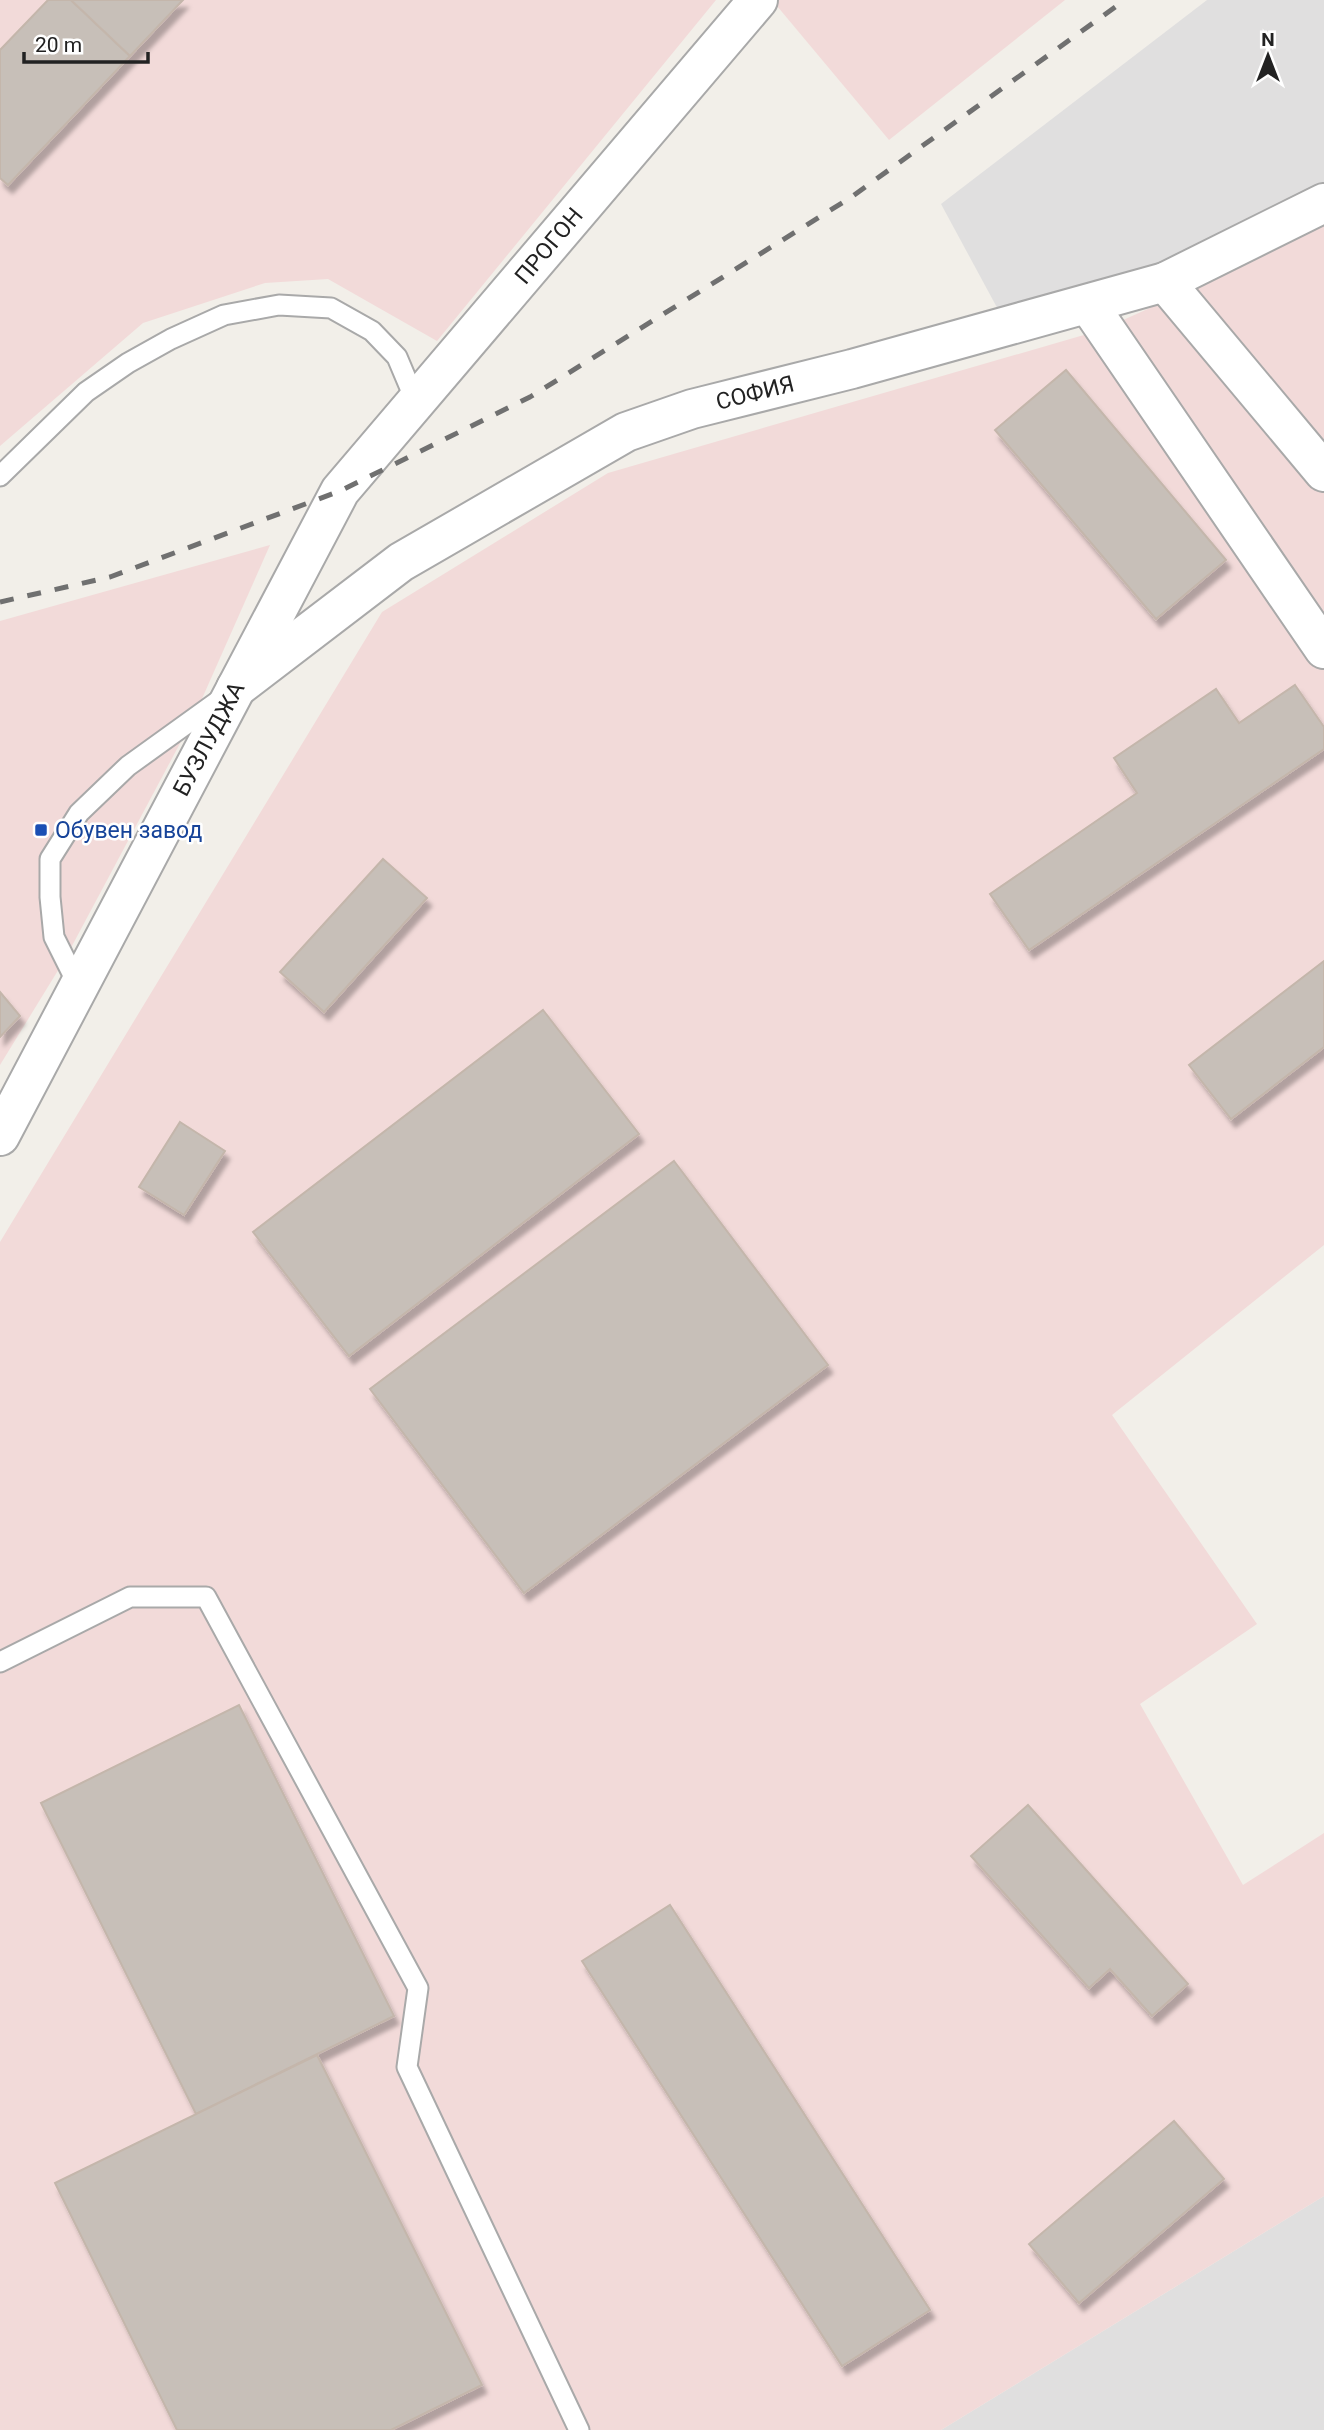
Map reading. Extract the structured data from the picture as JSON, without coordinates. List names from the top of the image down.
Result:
{
  "streets": {
    "street": ["ПРОГОН", "СОФИЯ", "БУЗЛУДЖА"]
  },
  "crossings": [
    ["ПРОГОН", "БУЗЛУДЖА"],
    ["СОФИЯ", "БУЗЛУДЖА"]
  ],
  "places": {
    "transit": ["Обувен завод"]
  },
  "scale_bar": "20 m",
  "north": "top"
}
